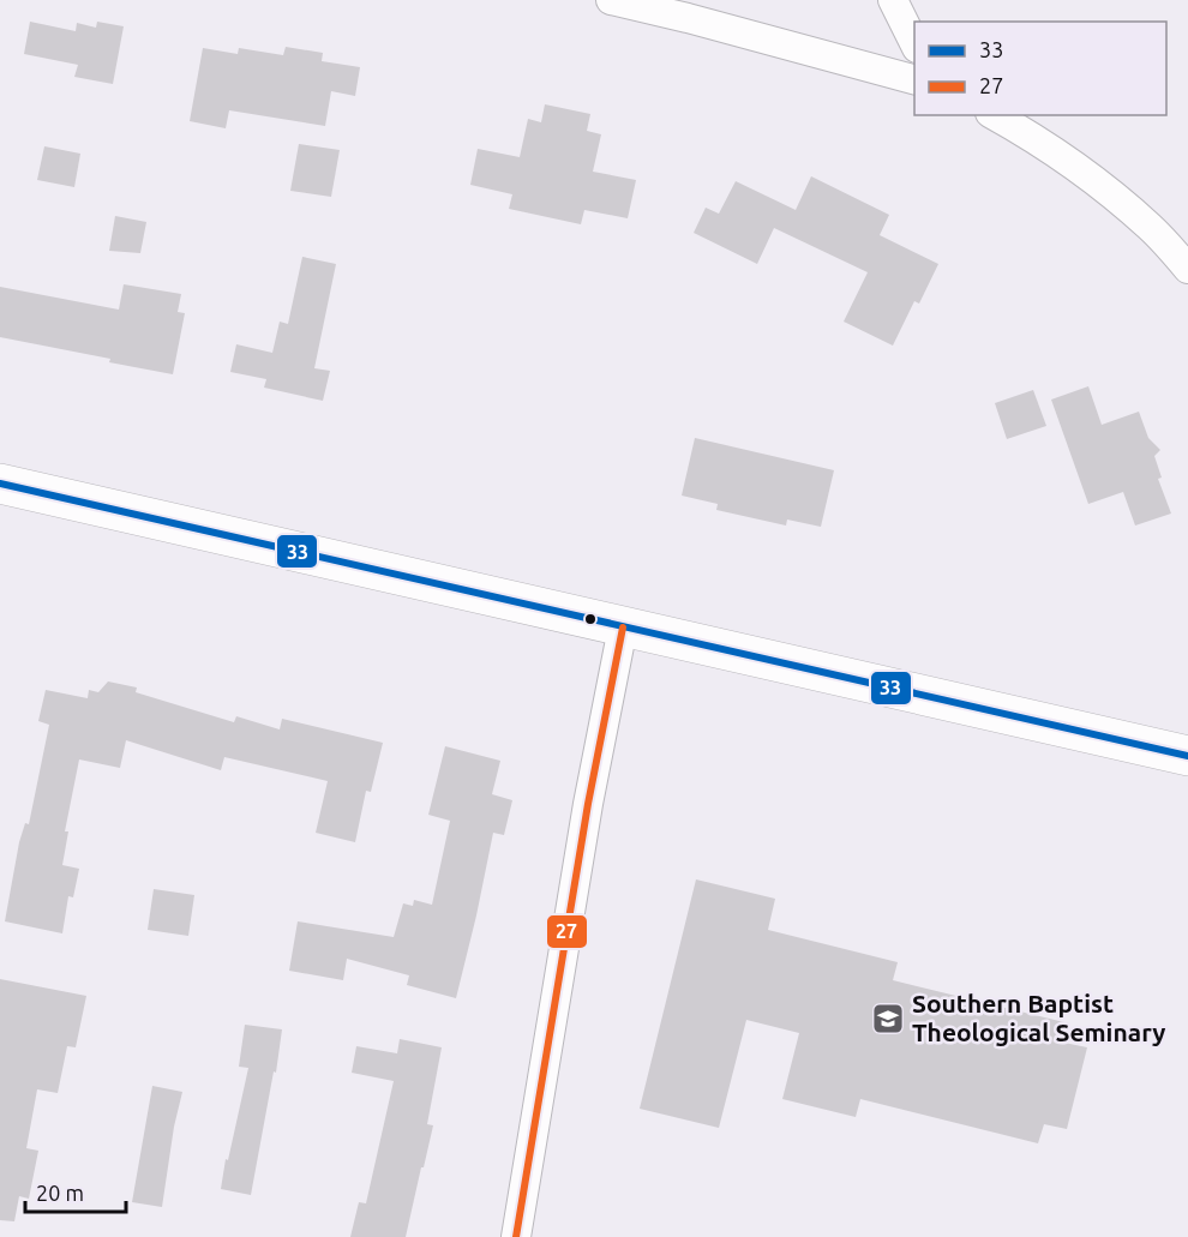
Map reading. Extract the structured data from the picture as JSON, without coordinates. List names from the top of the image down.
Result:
{
  "places": {
    "school or university": ["Southern Baptist Theological Seminary"]
  },
  "lines": ["transit line 33", "transit line 27"],
  "legend": ["33", "27"],
  "scale_bar": "20 m"
}
